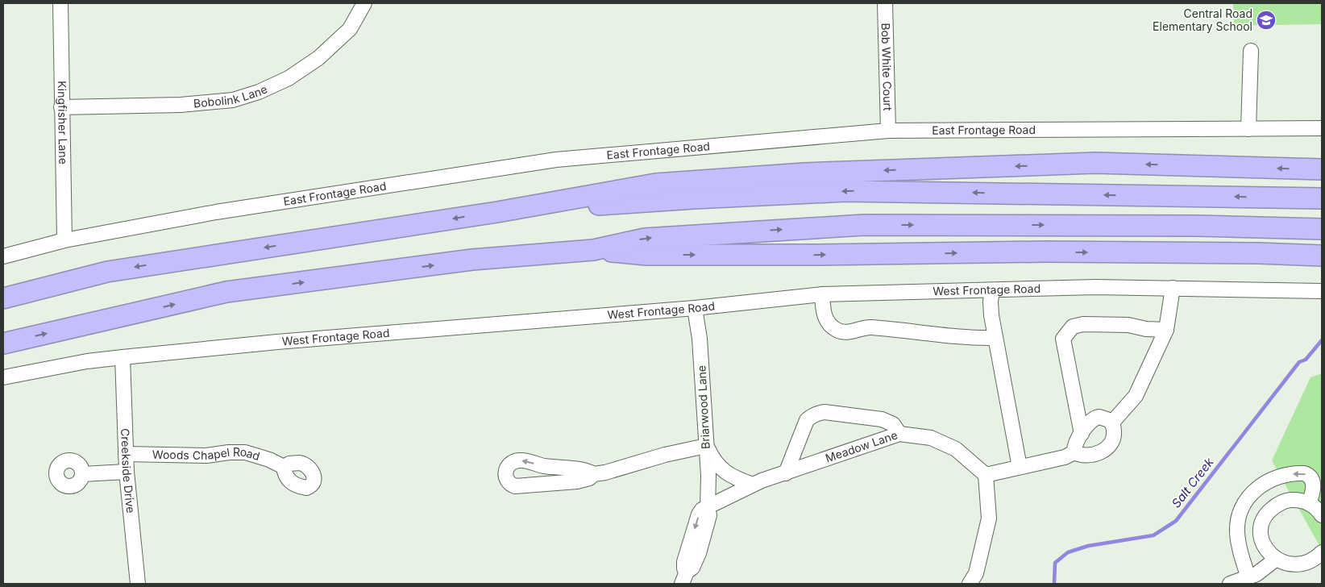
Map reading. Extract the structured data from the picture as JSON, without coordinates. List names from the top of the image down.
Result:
{
  "streets": {
    "street": [
      "Bob White Court",
      "Bobolink Lane",
      "Kingfisher Lane",
      "East Frontage Road",
      "West Frontage Road",
      "Briarwood Lane",
      "Meadow Lane",
      "Woods Chapel Road",
      "Creekside Drive"
    ]
  },
  "crossings": [
    ["Bob White Court", "East Frontage Road"],
    ["Bobolink Lane", "Kingfisher Lane"],
    ["Kingfisher Lane", "East Frontage Road"],
    ["West Frontage Road", "Briarwood Lane"],
    ["West Frontage Road", "Creekside Drive"],
    ["Briarwood Lane", "Meadow Lane"],
    ["Woods Chapel Road", "Creekside Drive"]
  ],
  "water": ["Salt Creek"],
  "places": {
    "school or university": ["Central Road Elementary School"]
  }
}
